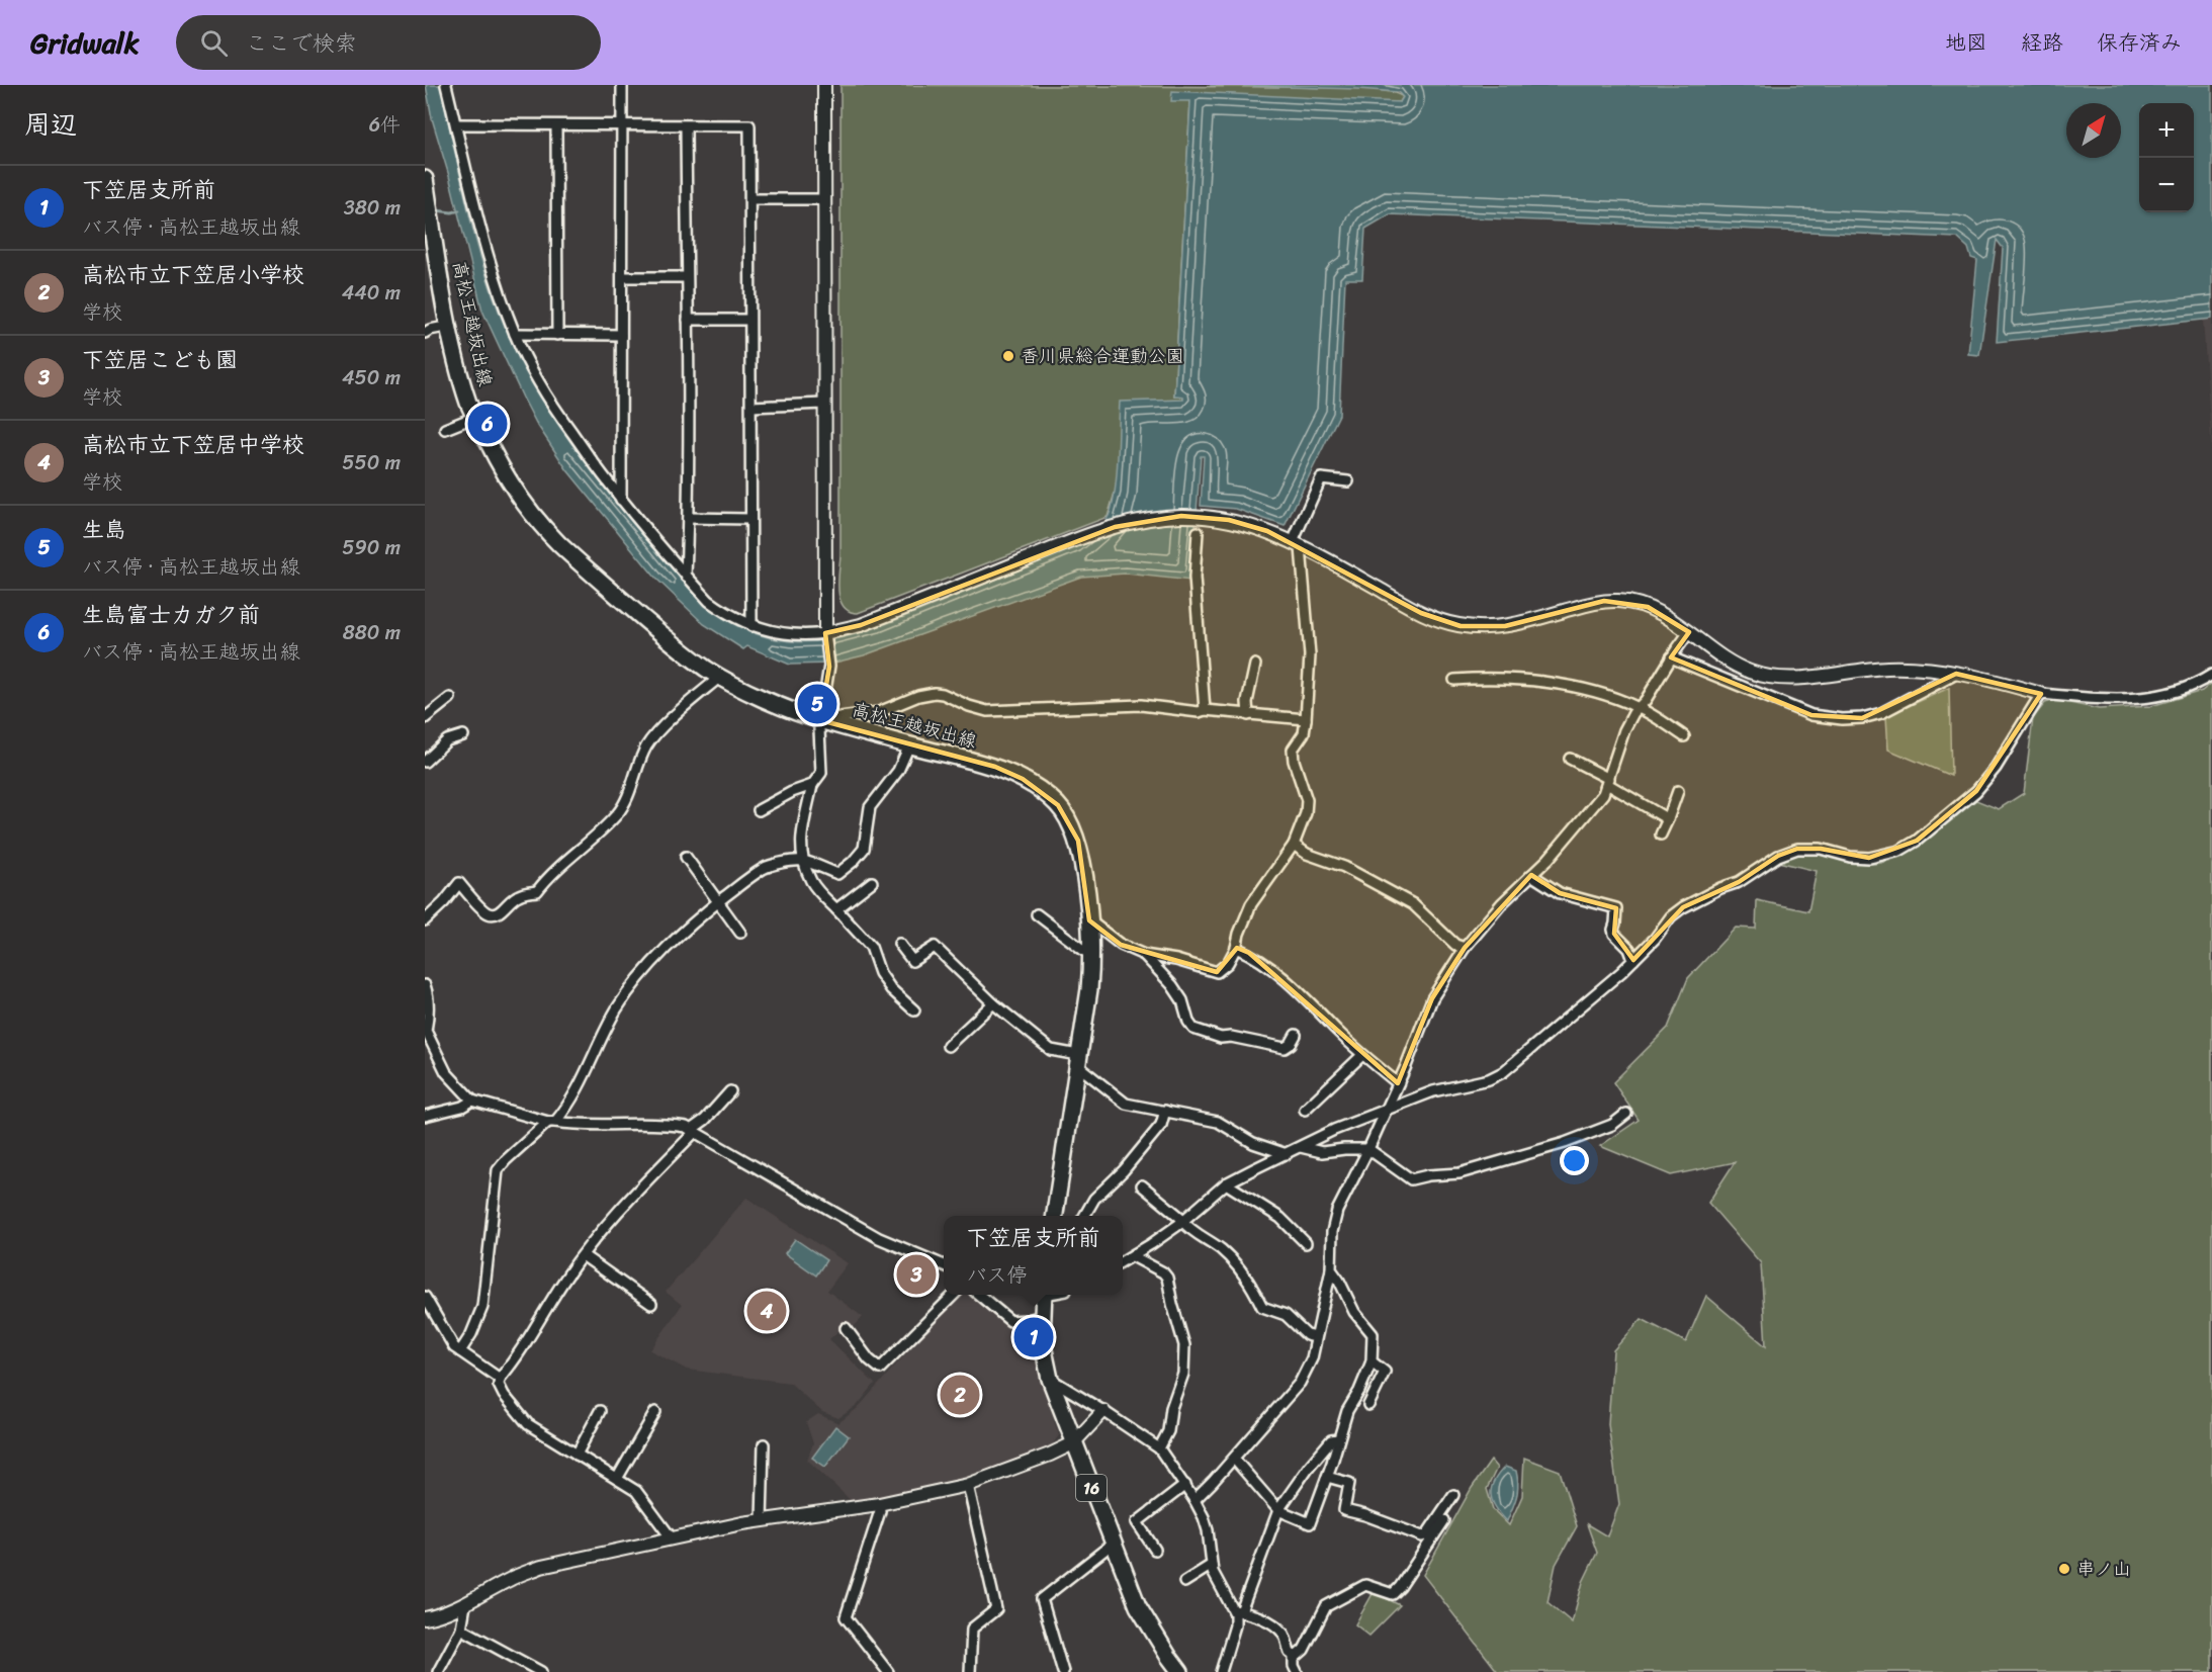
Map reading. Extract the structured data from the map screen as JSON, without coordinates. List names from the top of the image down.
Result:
{
  "streets": {
    "main road": ["高松王越坂出線", "16"]
  },
  "places": ["香川県総合運動公園", "串ノ山"],
  "north": "top right",
  "page": {
    "header": "Gridwalk",
    "search": "ここで検索",
    "nav": ["地図", "経路", "保存済み"],
    "heading": ["周辺", "6件"],
    "map_buttons": ["+", "−"],
    "list": [
      {
        "mark": "1",
        "name": "下笠居支所前",
        "note": "バス停 · 高松王越坂出線",
        "value": "380 m"
      },
      {
        "mark": "2",
        "name": "高松市立下笠居小学校",
        "note": "学校",
        "value": "440 m"
      },
      {
        "mark": "3",
        "name": "下笠居こども園",
        "note": "学校",
        "value": "450 m"
      },
      {
        "mark": "4",
        "name": "高松市立下笠居中学校",
        "note": "学校",
        "value": "550 m"
      },
      {
        "mark": "5",
        "name": "生島",
        "note": "バス停 · 高松王越坂出線",
        "value": "590 m"
      },
      {
        "mark": "6",
        "name": "生島富士カガク前",
        "note": "バス停 · 高松王越坂出線",
        "value": "880 m"
      }
    ],
    "pins": [
      "6",
      "5",
      "3",
      "4",
      "1",
      "2"
    ],
    "popup": ["下笠居支所前", "バス停"]
  }
}
